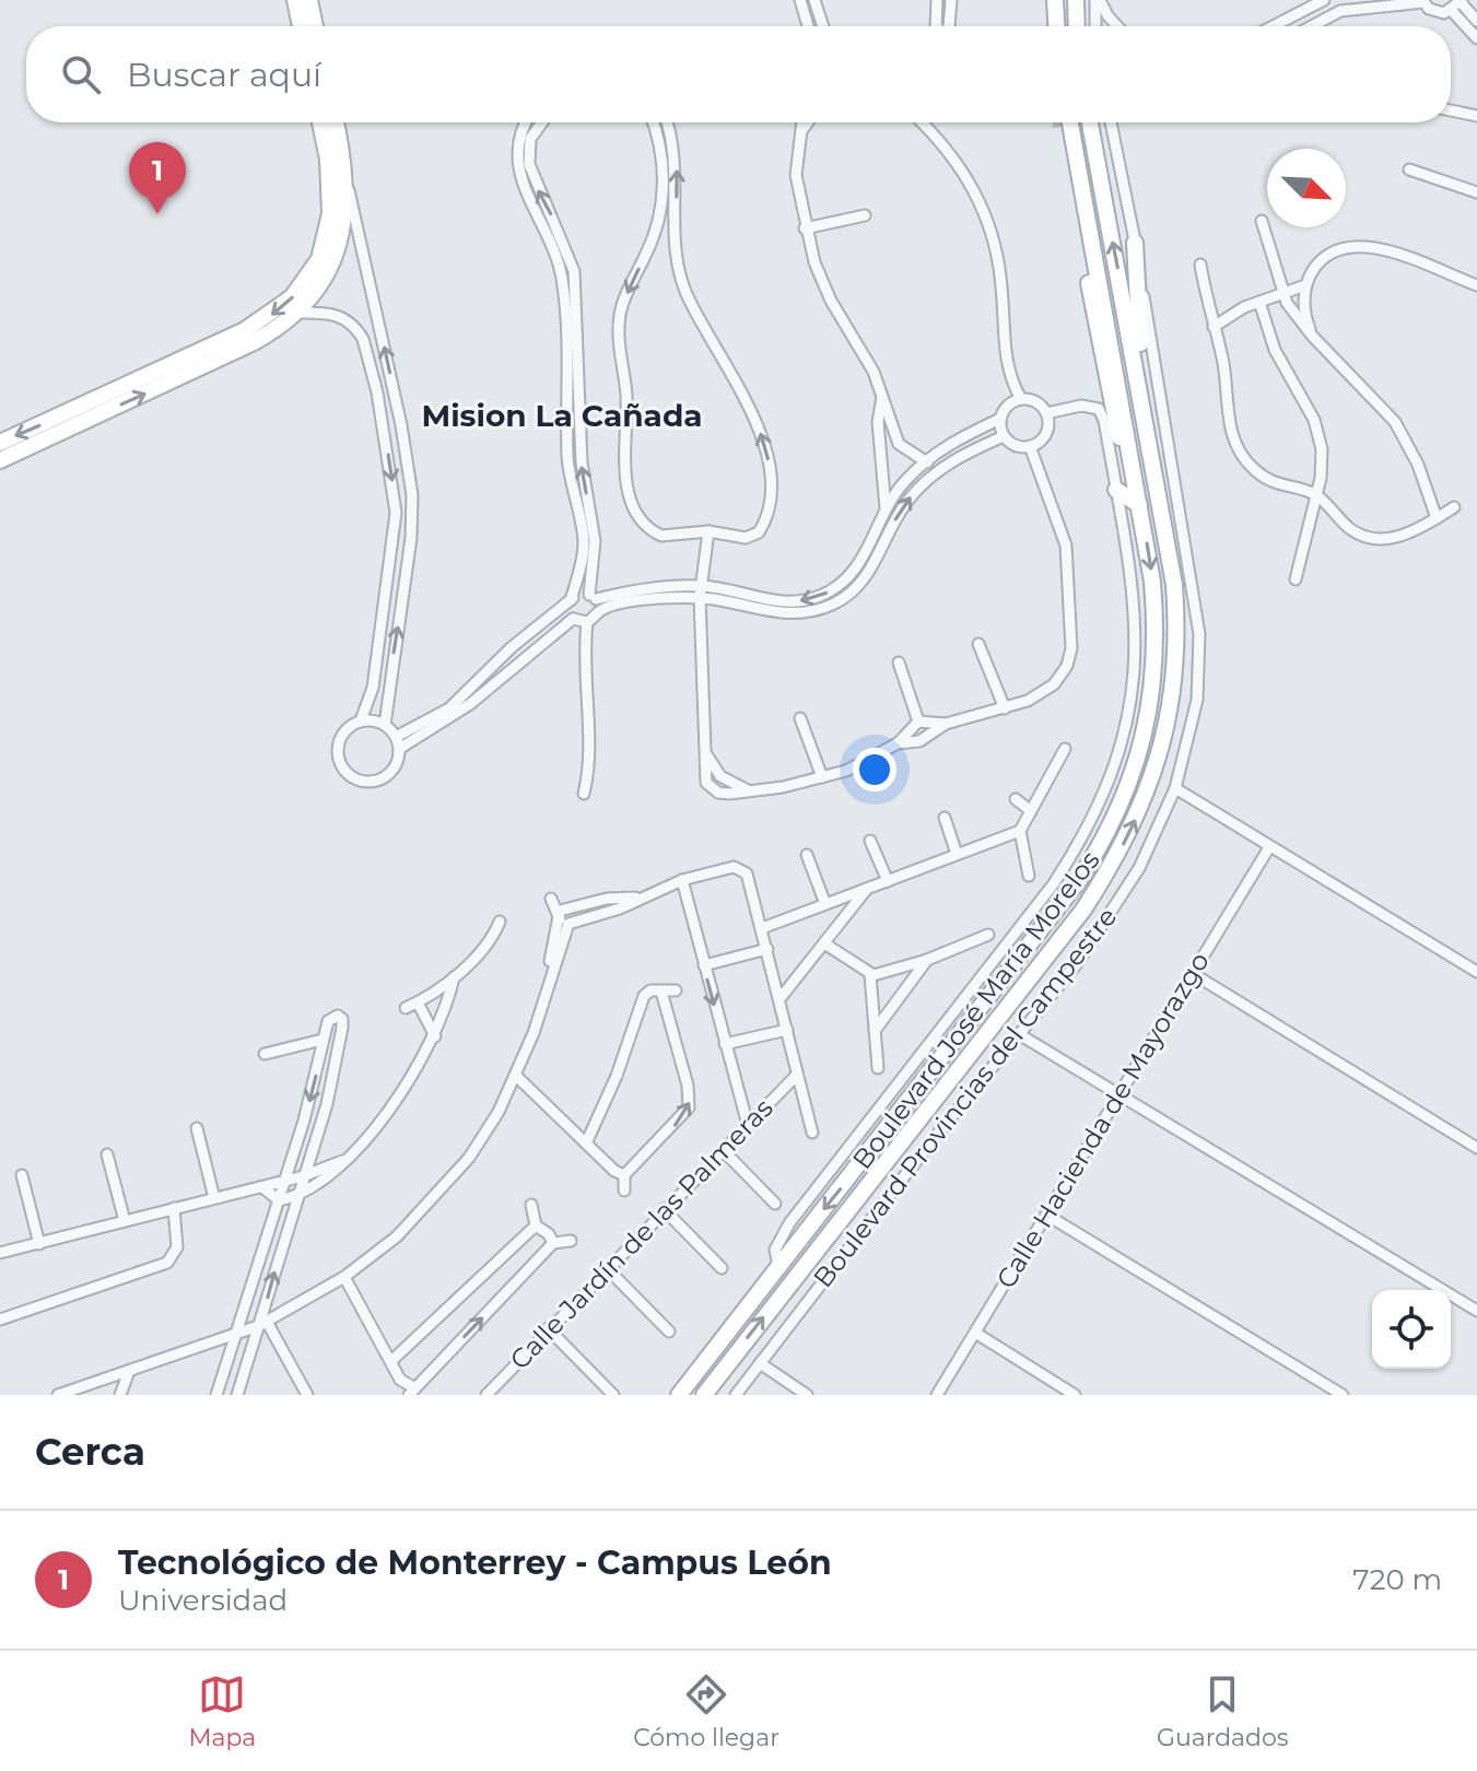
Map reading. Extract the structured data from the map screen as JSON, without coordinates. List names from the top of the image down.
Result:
{
  "streets": {
    "main road": ["Boulevard José María Morelos"],
    "street": ["Boulevard Provincias del Campestre", "Calle Hacienda de Mayorazgo", "Calle Jardín de las Palmeras"]
  },
  "districts": ["Mision La Cañada"],
  "north": "bottom right",
  "page": {
    "search": "Buscar aquí",
    "pins": "1",
    "heading": "Cerca",
    "list": [
      {
        "mark": "1",
        "name": "Tecnológico de Monterrey - Campus León",
        "note": "Universidad",
        "value": "720 m"
      }
    ],
    "nav": ["Mapa", "Cómo llegar", "Guardados"]
  }
}
